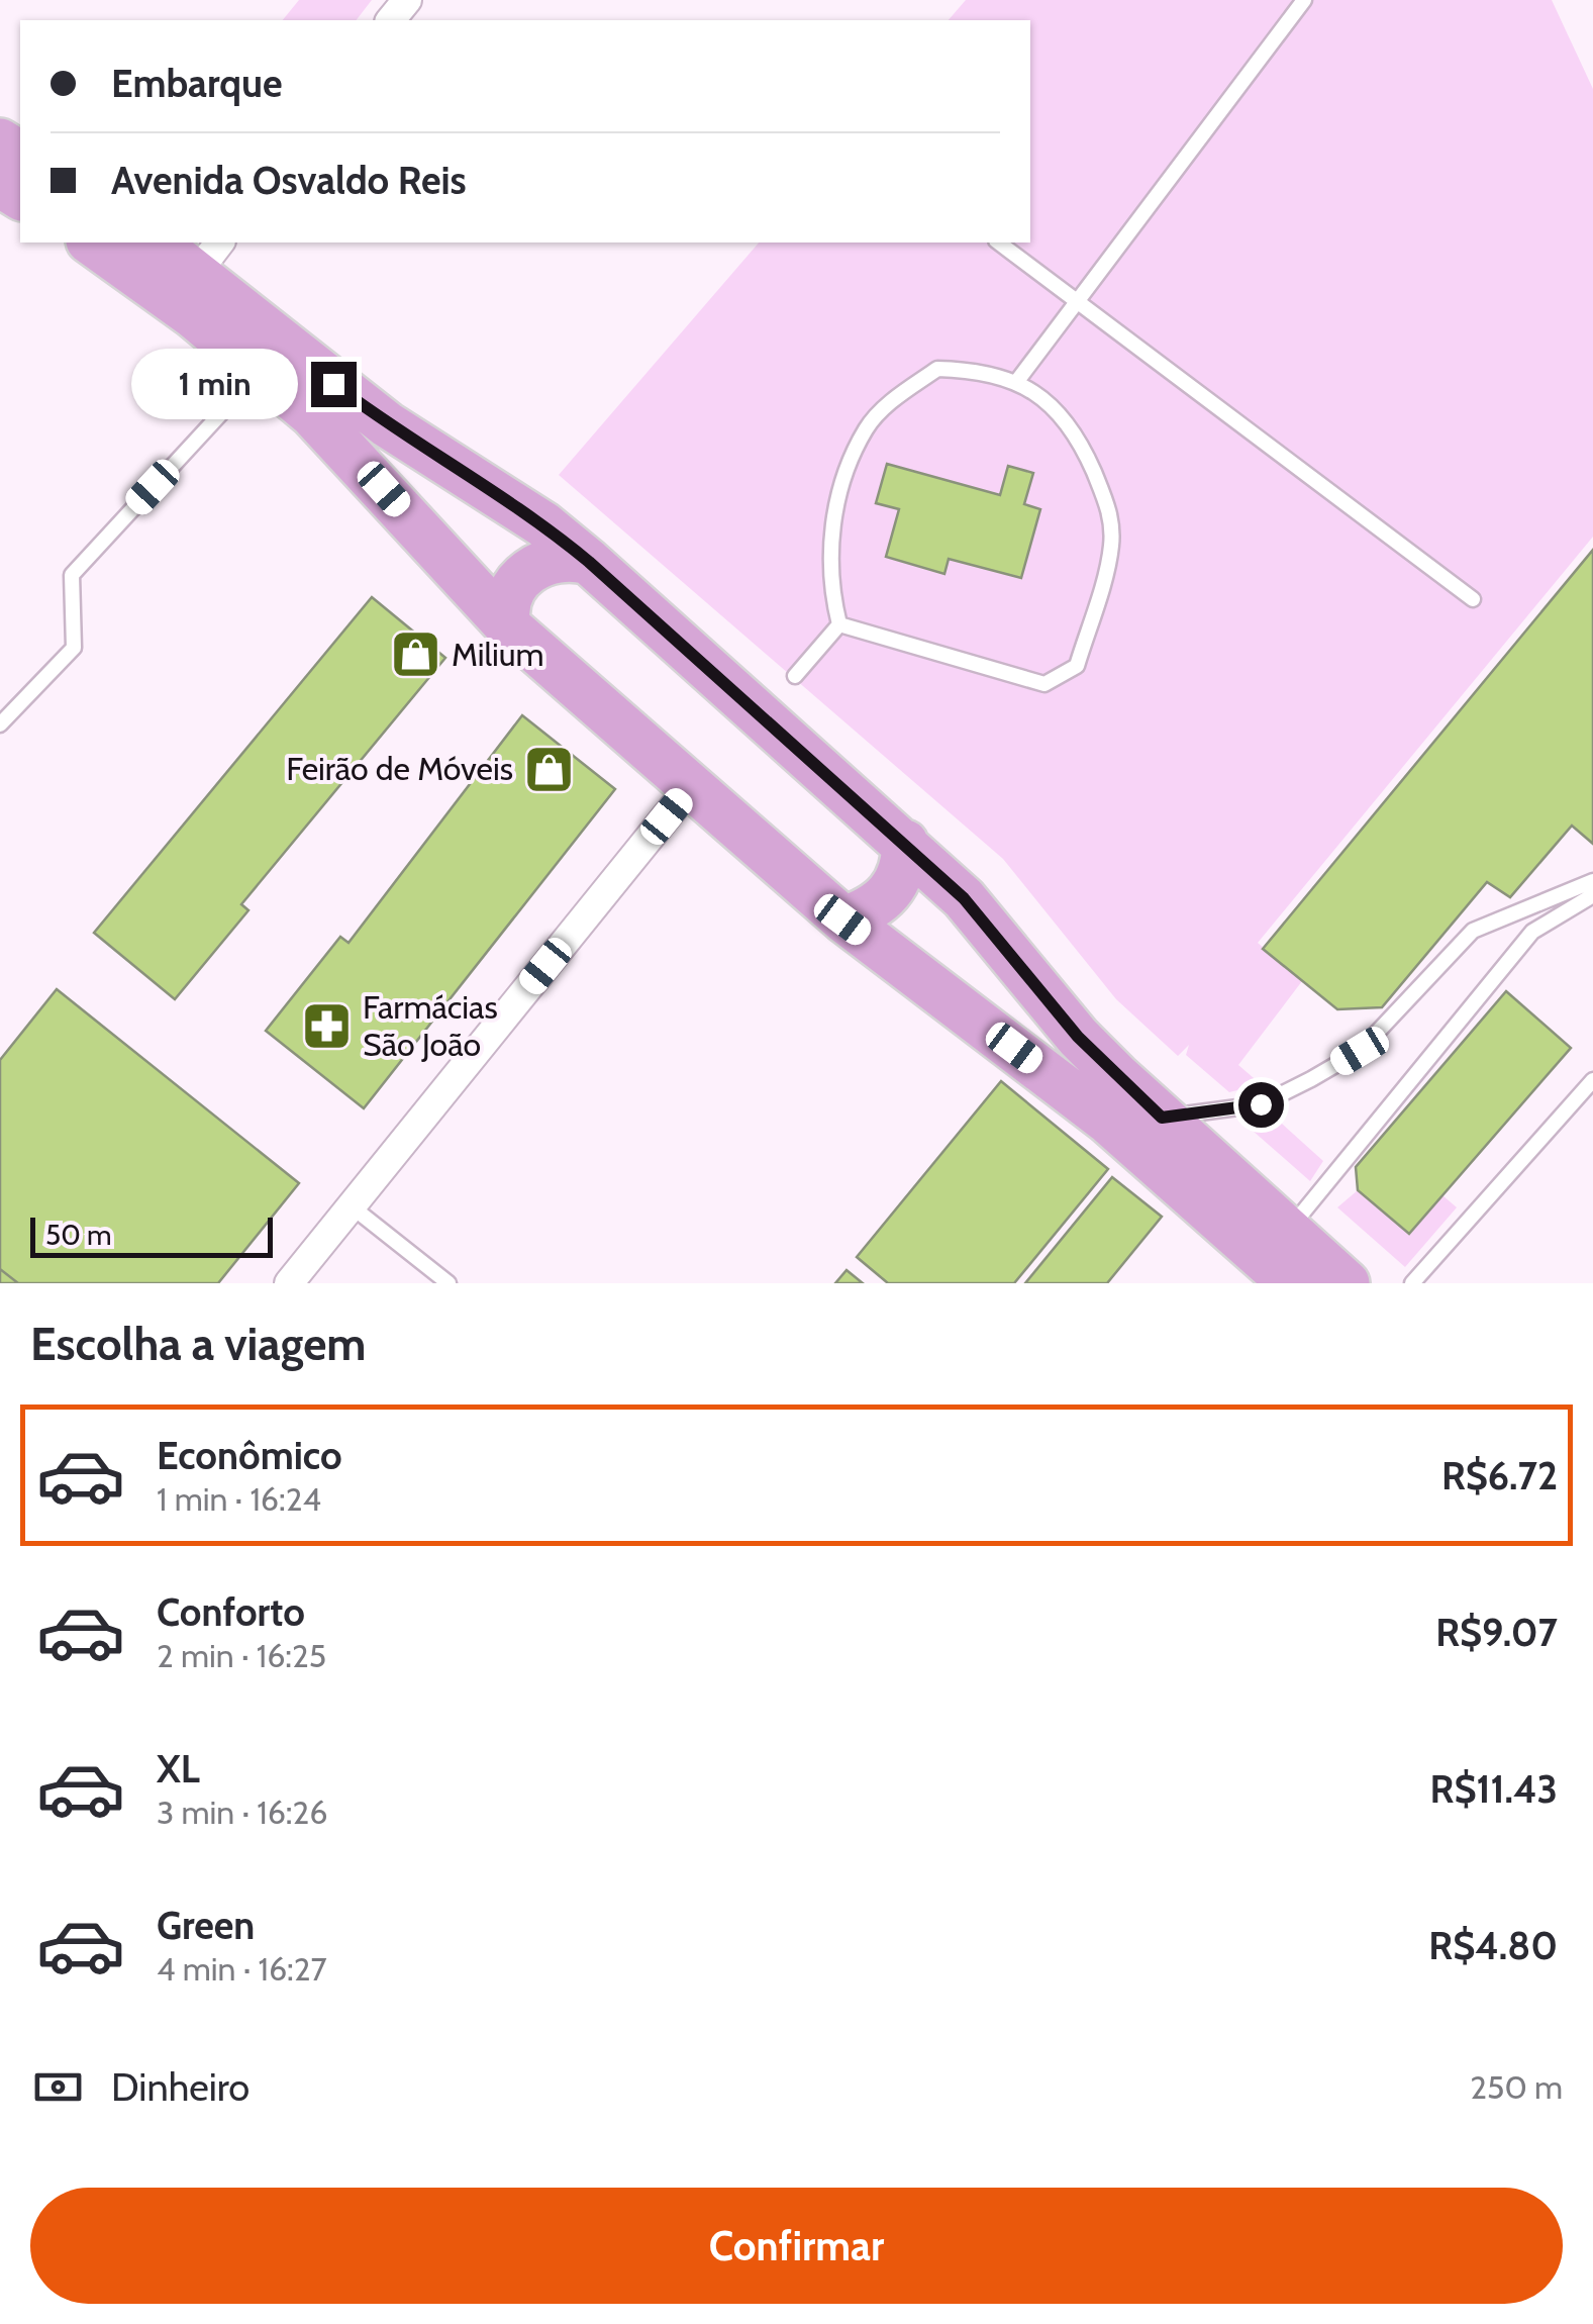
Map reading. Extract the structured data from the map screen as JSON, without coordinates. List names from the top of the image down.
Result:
{
  "places": {
    "shop": ["Milium", "Feirão de Móveis"],
    "pharmacy": ["Farmácias São João"]
  },
  "scale_bar": "50 m",
  "page": {
    "banner": ["Embarque", "Avenida Osvaldo Reis"],
    "bubble": "1 min",
    "scale": "50 m",
    "heading": "Escolha a viagem",
    "list": [
      {
        "name": "Econômico",
        "note": "1 min · 16:24",
        "value": "R$6.72"
      },
      {
        "name": "Conforto",
        "note": "2 min · 16:25",
        "value": "R$9.07"
      },
      {
        "name": "XL",
        "note": "3 min · 16:26",
        "value": "R$11.43"
      },
      {
        "name": "Green",
        "note": "4 min · 16:27",
        "value": "R$4.80"
      }
    ],
    "pay": ["Dinheiro", "250 m"],
    "buttons": "Confirmar"
  }
}
